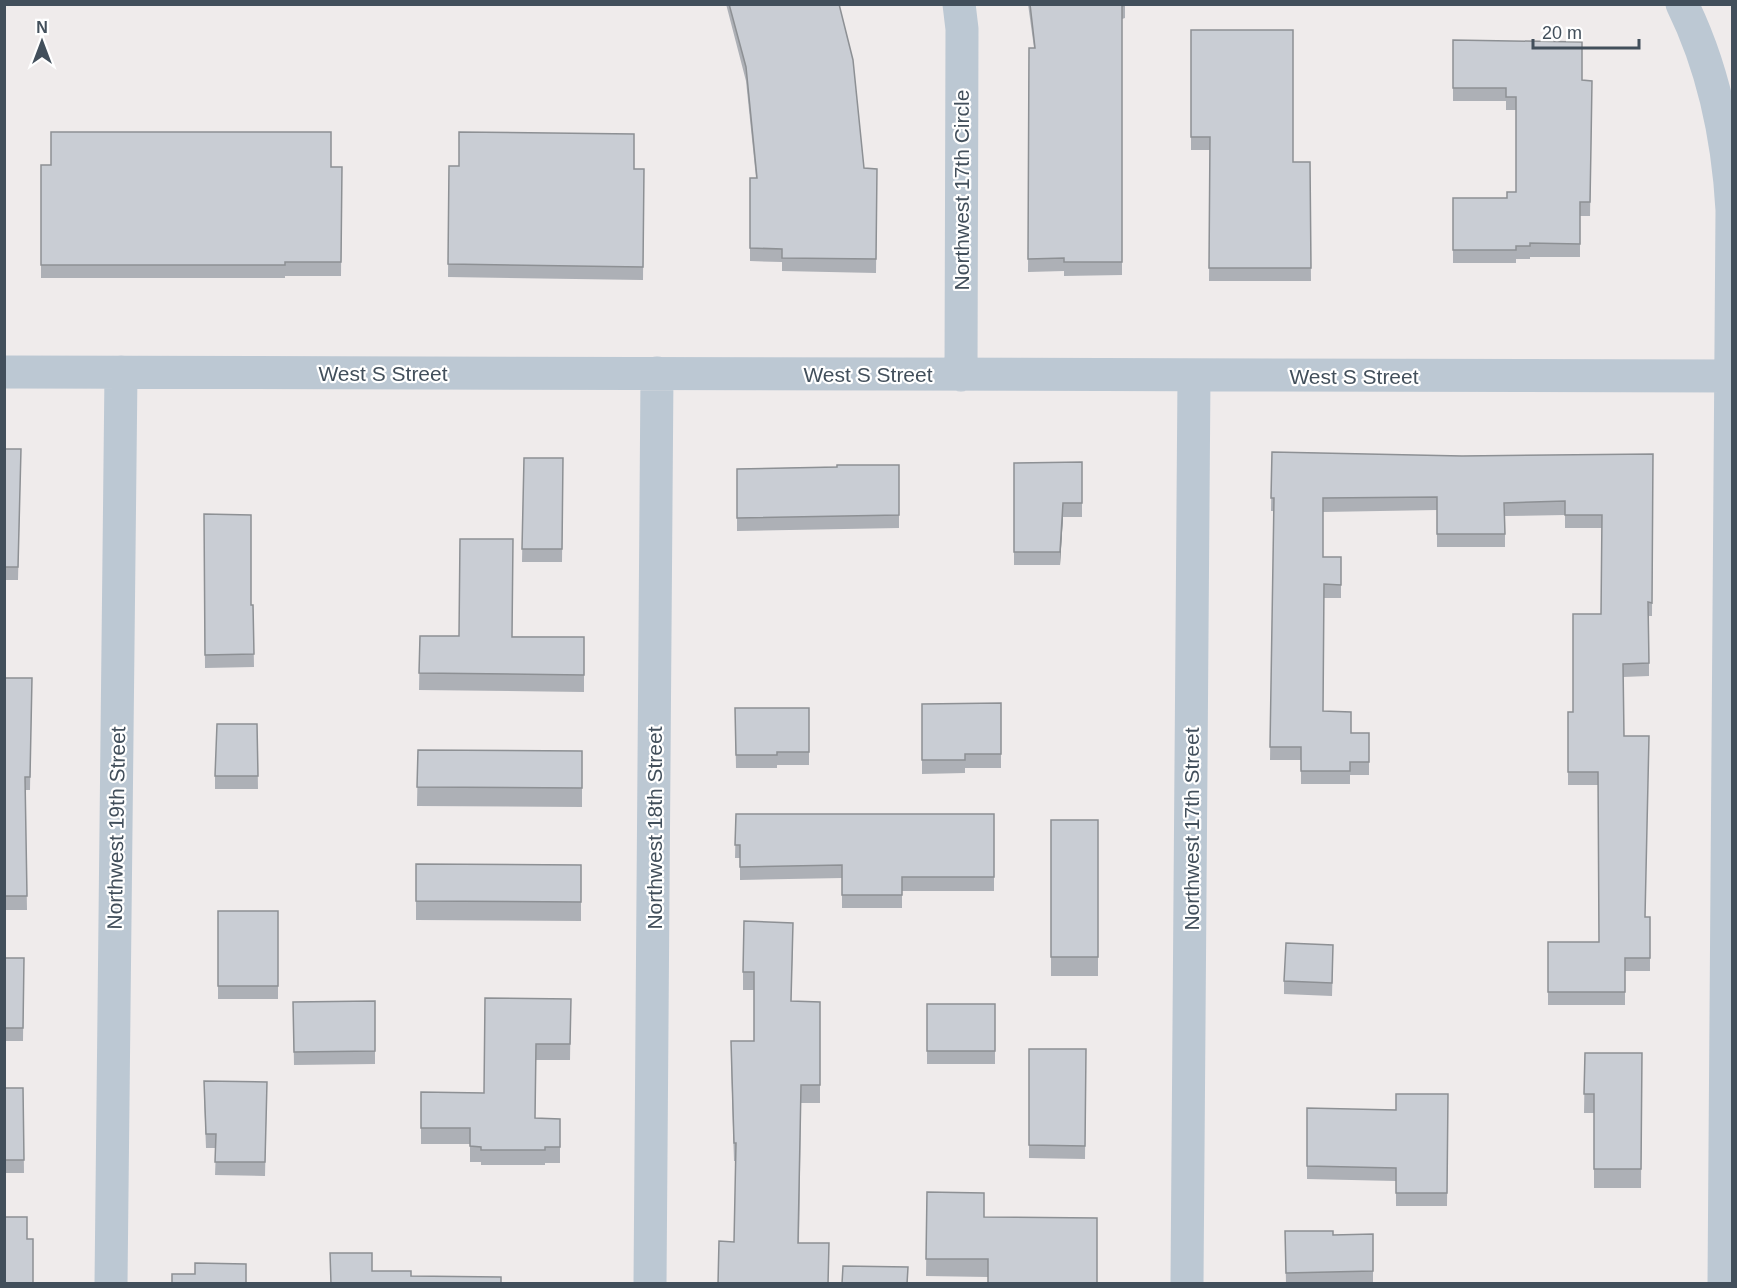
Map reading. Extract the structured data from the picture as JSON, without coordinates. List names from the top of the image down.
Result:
{
  "streets": {
    "street": [
      "Northwest 17th Circle",
      "West S Street",
      "Northwest 19th Street",
      "Northwest 18th Street",
      "Northwest 17th Street"
    ]
  },
  "crossings": [
    ["Northwest 17th Circle", "West S Street"],
    ["West S Street", "Northwest 19th Street"],
    ["West S Street", "Northwest 18th Street"],
    ["West S Street", "Northwest 17th Street"]
  ],
  "scale_bar": "20 m",
  "north": "top"
}
